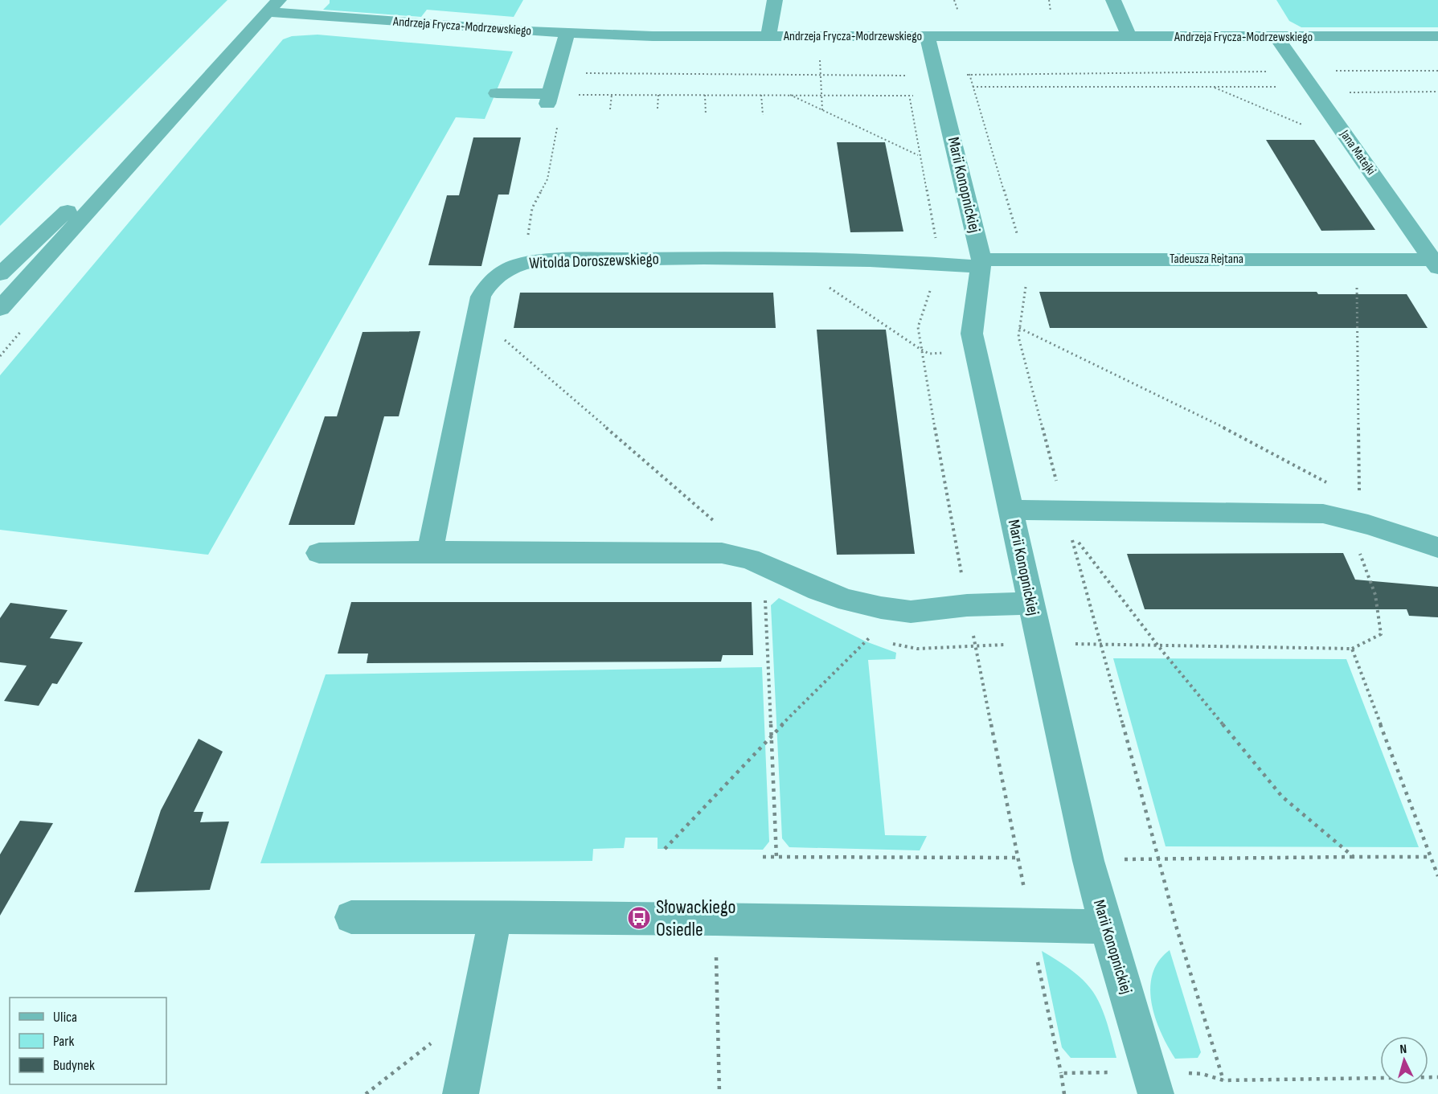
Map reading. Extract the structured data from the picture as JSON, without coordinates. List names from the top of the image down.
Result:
{
  "streets": {
    "street": [
      "Andrzeja Frycza-Modrzewskiego",
      "Jana Matejki",
      "Marii Konopnickiej",
      "Tadeusza Rejtana",
      "Witolda Doroszewskiego"
    ]
  },
  "crossings": [
    ["Andrzeja Frycza-Modrzewskiego", "Jana Matejki"],
    ["Andrzeja Frycza-Modrzewskiego", "Marii Konopnickiej"],
    ["Jana Matejki", "Tadeusza Rejtana"],
    ["Marii Konopnickiej", "Tadeusza Rejtana"],
    ["Marii Konopnickiej", "Witolda Doroszewskiego"],
    ["Tadeusza Rejtana", "Witolda Doroszewskiego"]
  ],
  "places": {
    "bus stop": ["Słowackiego Osiedle"]
  },
  "legend": ["Ulica", "Park", "Budynek"],
  "north": "top"
}
